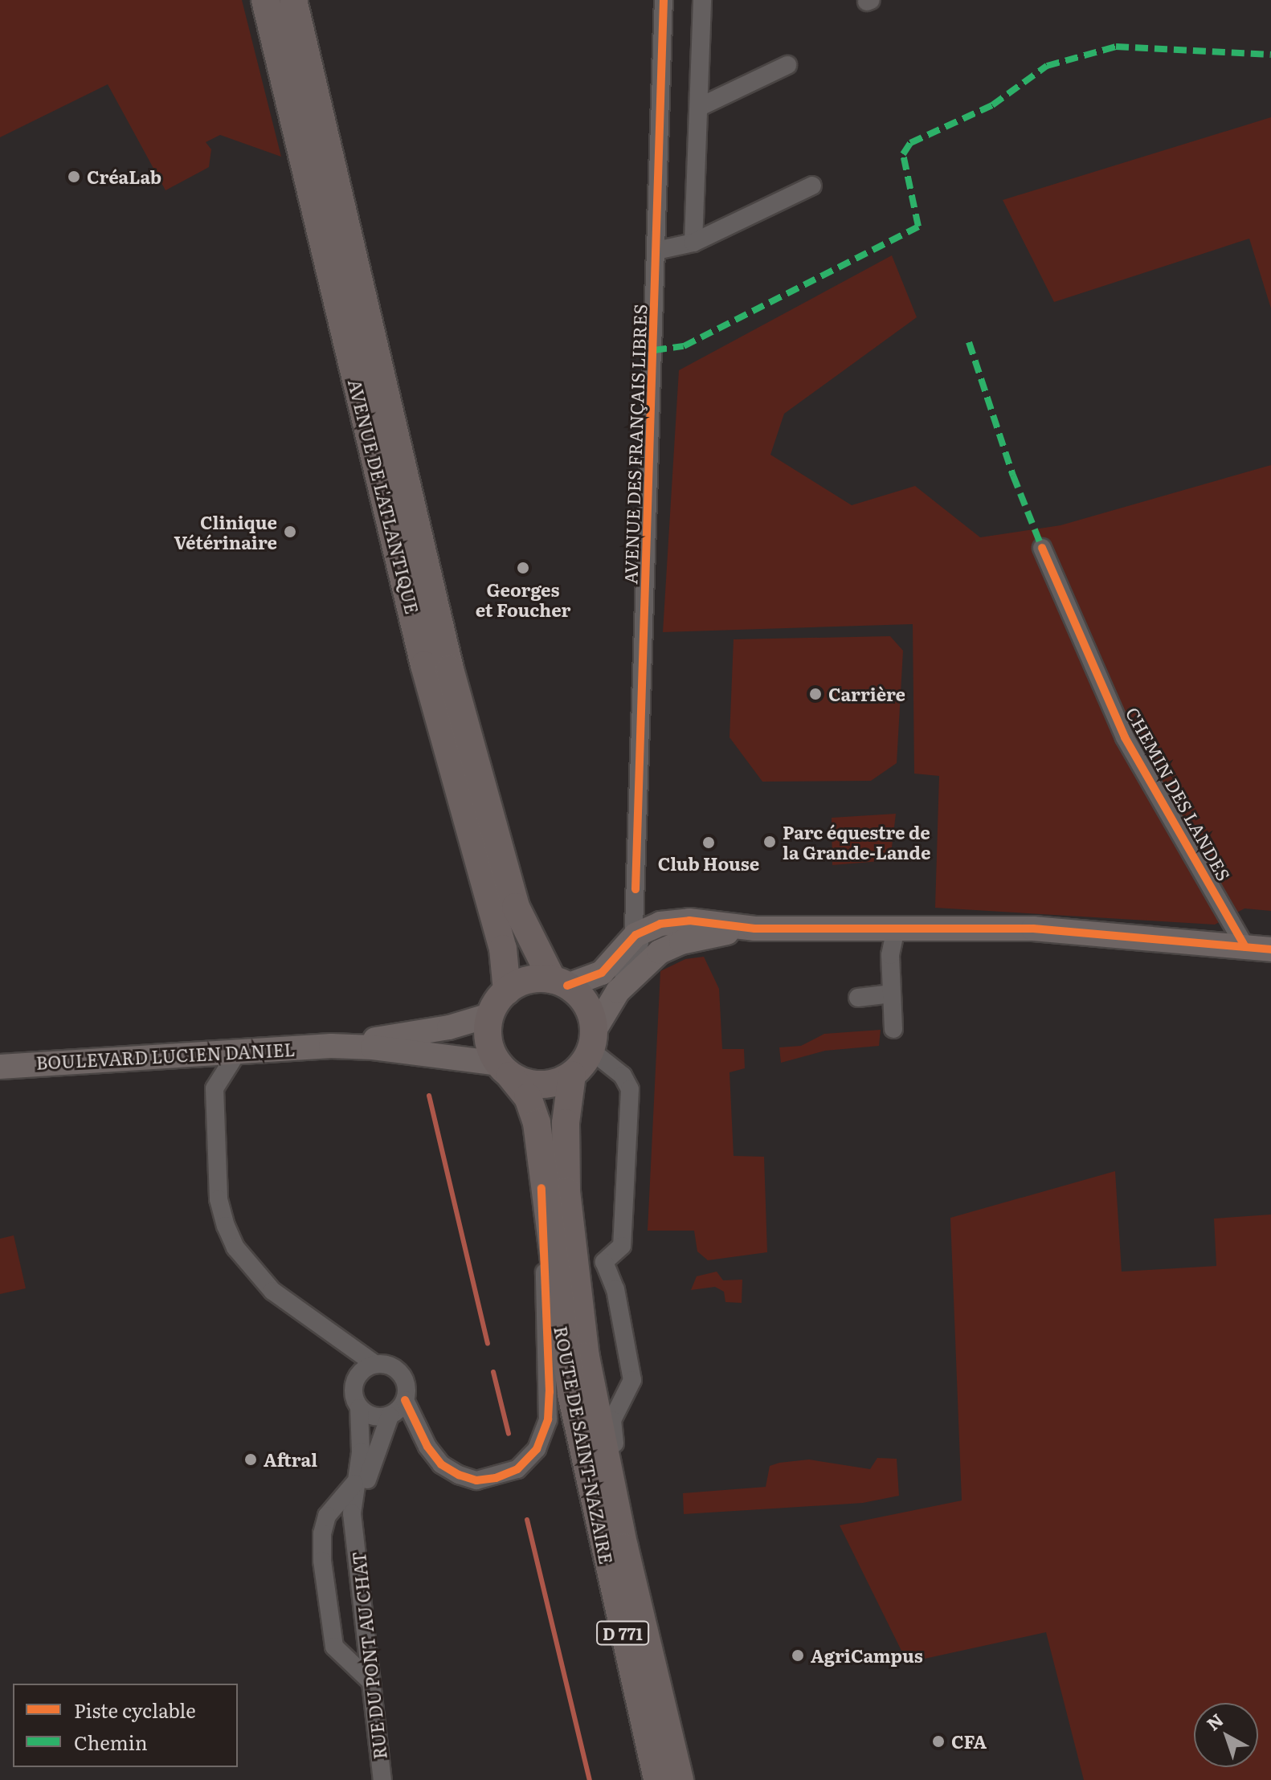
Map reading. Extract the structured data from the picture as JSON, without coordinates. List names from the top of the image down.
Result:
{
  "streets": {
    "main road": ["AVENUE DE L'ATLANTIQUE", "ROUTE DE SAINT-NAZAIRE", "D 771"],
    "street": [
      "AVENUE DES FRANÇAIS LIBRES",
      "CHEMIN DES LANDES",
      "BOULEVARD LUCIEN DANIEL",
      "RUE DU PONT AU CHAT"
    ]
  },
  "crossings": [
    ["AVENUE DE L'ATLANTIQUE", "BOULEVARD LUCIEN DANIEL"],
    ["AVENUE DE L'ATLANTIQUE", "ROUTE DE SAINT-NAZAIRE"],
    ["BOULEVARD LUCIEN DANIEL", "ROUTE DE SAINT-NAZAIRE"]
  ],
  "places": [
    "CréaLab",
    "Clinique Vétérinaire",
    "Georges et Foucher",
    "Carrière",
    "Parc équestre de la Grande-Lande",
    "Club House",
    "Aftral",
    "AgriCampus",
    "CFA"
  ],
  "legend": ["Piste cyclable", "Chemin"],
  "north": "top left"
}
